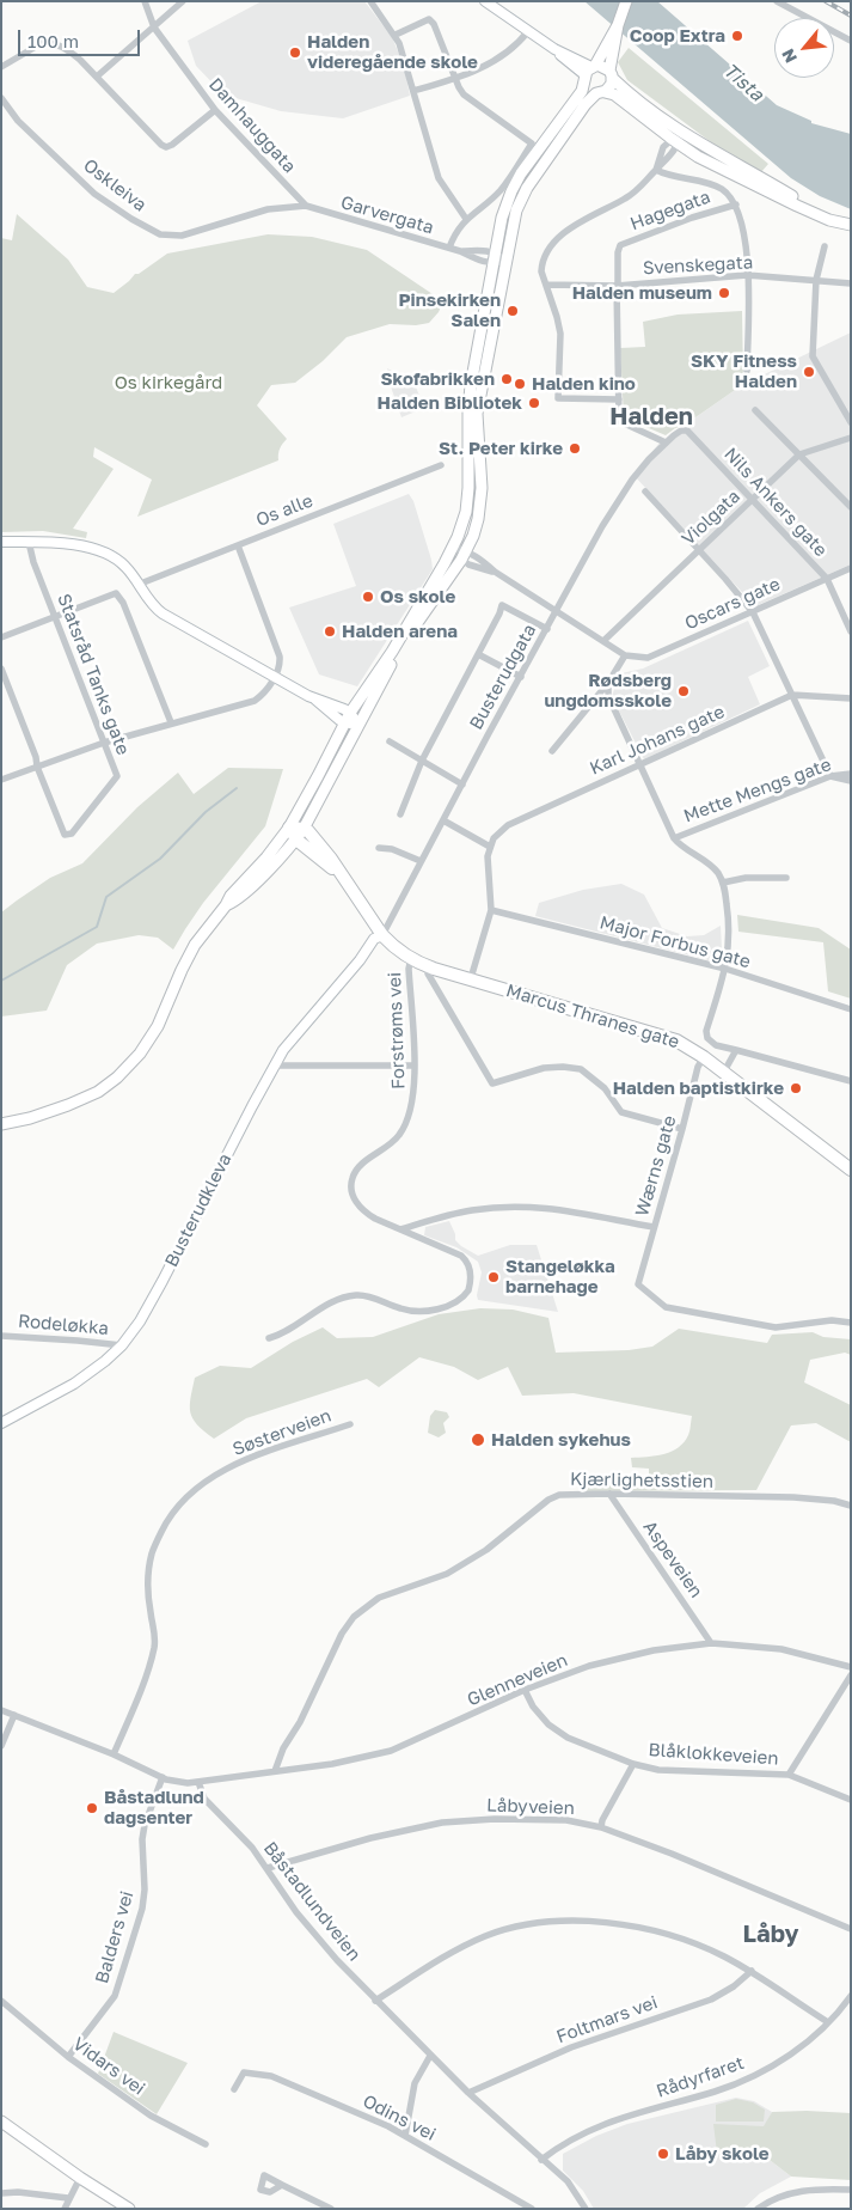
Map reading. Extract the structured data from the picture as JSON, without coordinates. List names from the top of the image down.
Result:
{
  "streets": {
    "highway": ["Marcus Thranes gate"],
    "street": [
      "Damhauggata",
      "Oskleiva",
      "Hagegata",
      "Garvergata",
      "Svenskegata",
      "Nils Ankers gate",
      "Os alle",
      "Violgata",
      "Oscars gate",
      "Statsråd Tanks gate",
      "Busterudgata",
      "Karl Johans gate",
      "Mette Mengs gate",
      "Major Forbus gate",
      "Forstrøms vei",
      "Wærns gate",
      "Busterudkleva",
      "Rodeløkka",
      "Søsterveien",
      "Kjærlighetsstien",
      "Aspeveien",
      "Glenneveien",
      "Blåklokkeveien",
      "Låbyveien",
      "Båstadlundveien",
      "Balders vei",
      "Foltmars vei",
      "Vidars vei",
      "Rådyrfaret",
      "Odins vei"
    ]
  },
  "crossings": [
    ["Damhauggata", "Oskleiva"],
    ["Damhauggata", "Garvergata"],
    ["Oskleiva", "Garvergata"],
    ["Hagegata", "Svenskegata"],
    ["Nils Ankers gate", "Violgata"],
    ["Nils Ankers gate", "Oscars gate"],
    ["Nils Ankers gate", "Busterudgata"],
    ["Busterudgata", "Marcus Thranes gate"],
    ["Busterudgata", "Busterudkleva"],
    ["Marcus Thranes gate", "Forstrøms vei"],
    ["Marcus Thranes gate", "Wærns gate"],
    ["Marcus Thranes gate", "Busterudkleva"],
    ["Busterudkleva", "Rodeløkka"],
    ["Kjærlighetsstien", "Aspeveien"],
    ["Kjærlighetsstien", "Glenneveien"],
    ["Aspeveien", "Glenneveien"],
    ["Glenneveien", "Blåklokkeveien"],
    ["Glenneveien", "Båstadlundveien"],
    ["Låbyveien", "Båstadlundveien"],
    ["Båstadlundveien", "Foltmars vei"],
    ["Båstadlundveien", "Rådyrfaret"],
    ["Balders vei", "Vidars vei"]
  ],
  "districts": ["Halden", "Låby"],
  "water": ["Tista"],
  "parks": ["Os kirkegård"],
  "places": [
    "Coop Extra",
    "Halden videregående skole",
    "Halden museum",
    "Pinsekirken Salen",
    "SKY Fitness Halden",
    "Skofabrikken",
    "Halden kino",
    "Halden Bibliotek",
    "St. Peter kirke",
    "Os skole",
    "Halden arena",
    "Rødsberg ungdomsskole",
    "Halden baptistkirke",
    "Stangeløkka barnehage",
    "Halden sykehus",
    "Båstadlund dagsenter",
    "Låby skole"
  ],
  "scale_bar": "100 m",
  "north": "bottom left"
}
